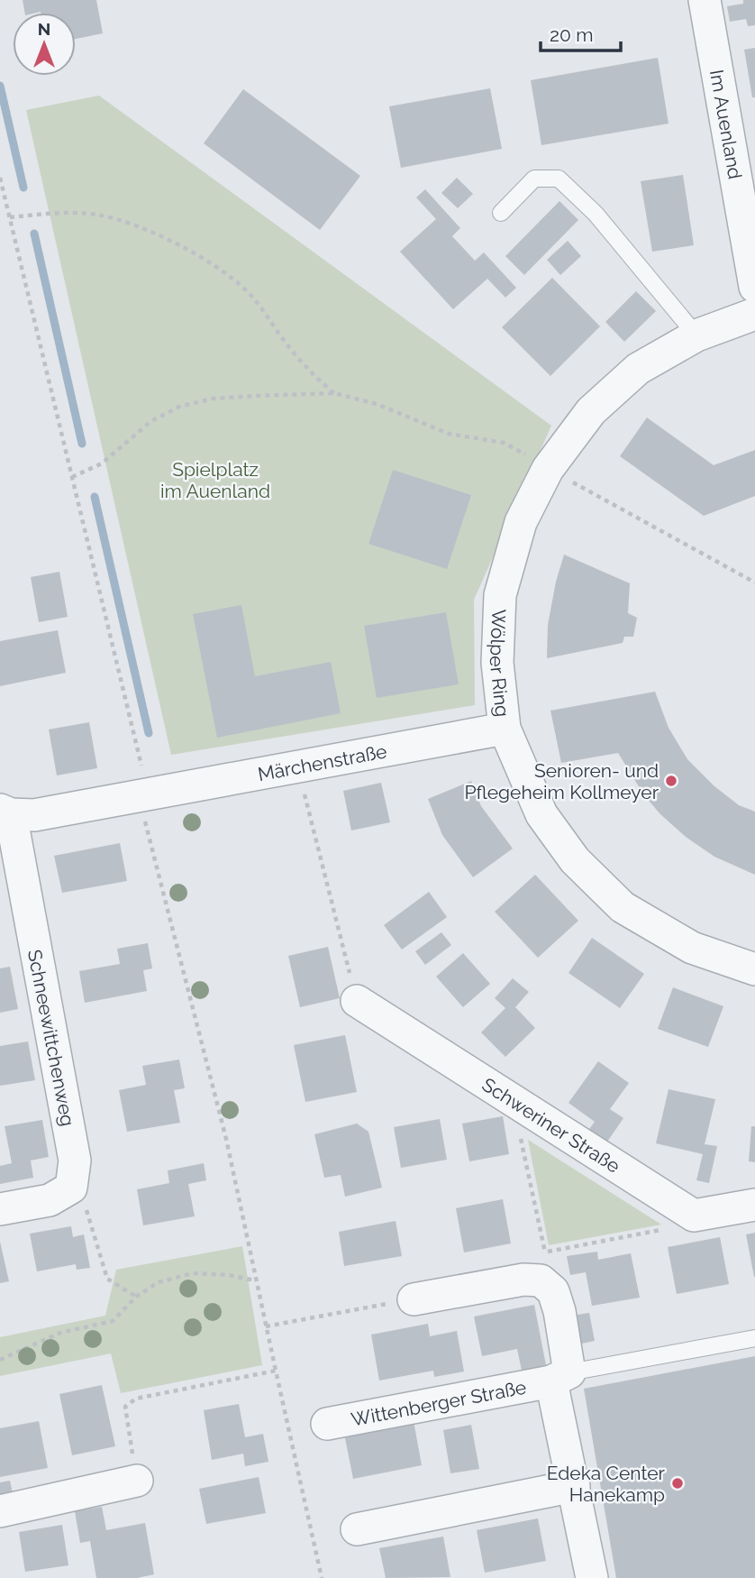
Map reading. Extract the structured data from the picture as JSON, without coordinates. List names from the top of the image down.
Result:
{
  "streets": {
    "street": [
      "Im Auenland",
      "Wölper Ring",
      "Märchenstraße",
      "Schneewittchenweg",
      "Schweriner Straße",
      "Wittenberger Straße"
    ]
  },
  "crossings": [
    ["Wölper Ring", "Märchenstraße"],
    ["Märchenstraße", "Schneewittchenweg"]
  ],
  "parks": ["Spielplatz im Auenland"],
  "places": ["Senioren- und Pflegeheim Kollmeyer", "Edeka Center Hanekamp"],
  "scale_bar": "20 m",
  "north": "top"
}
